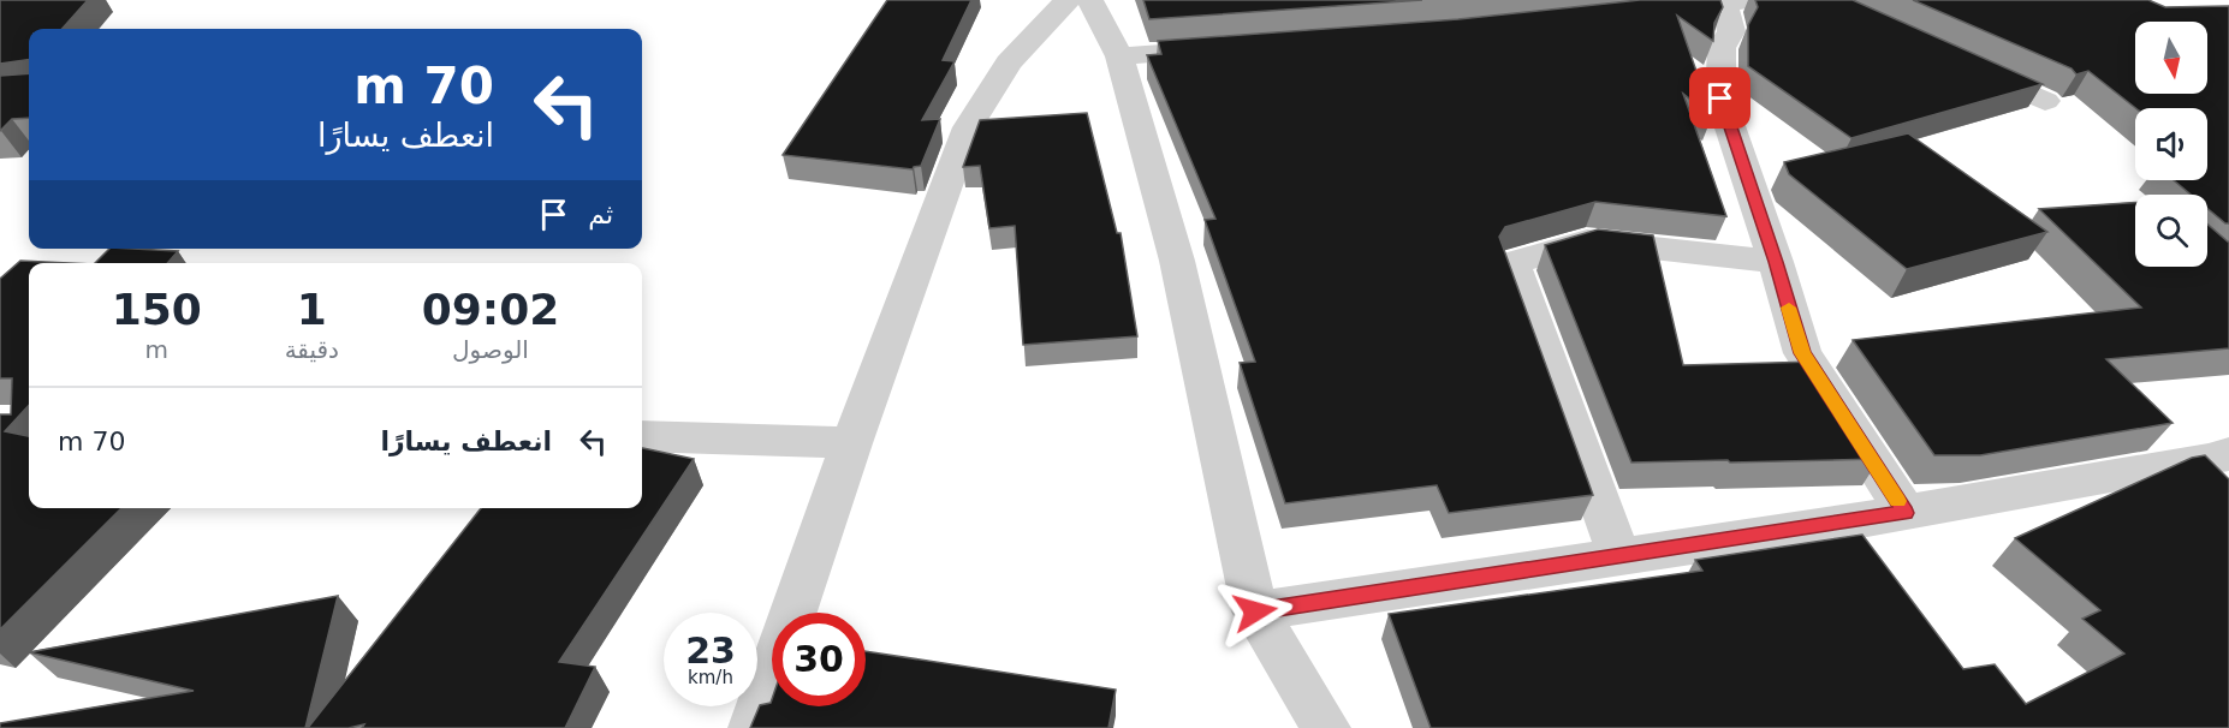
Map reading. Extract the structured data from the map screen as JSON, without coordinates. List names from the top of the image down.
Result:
{
  "north": "bottom",
  "page": {
    "turn": ["70 m", "انعطف يسارًا"],
    "then": "ثم",
    "eta": [
      "09:02",
      "الوصول",
      "1",
      "دقيقة",
      "150",
      "m"
    ],
    "list": [
      {
        "name": "انعطف يسارًا",
        "value": "70 m"
      }
    ],
    "speed": "23 km/h",
    "limit": "30"
  }
}
